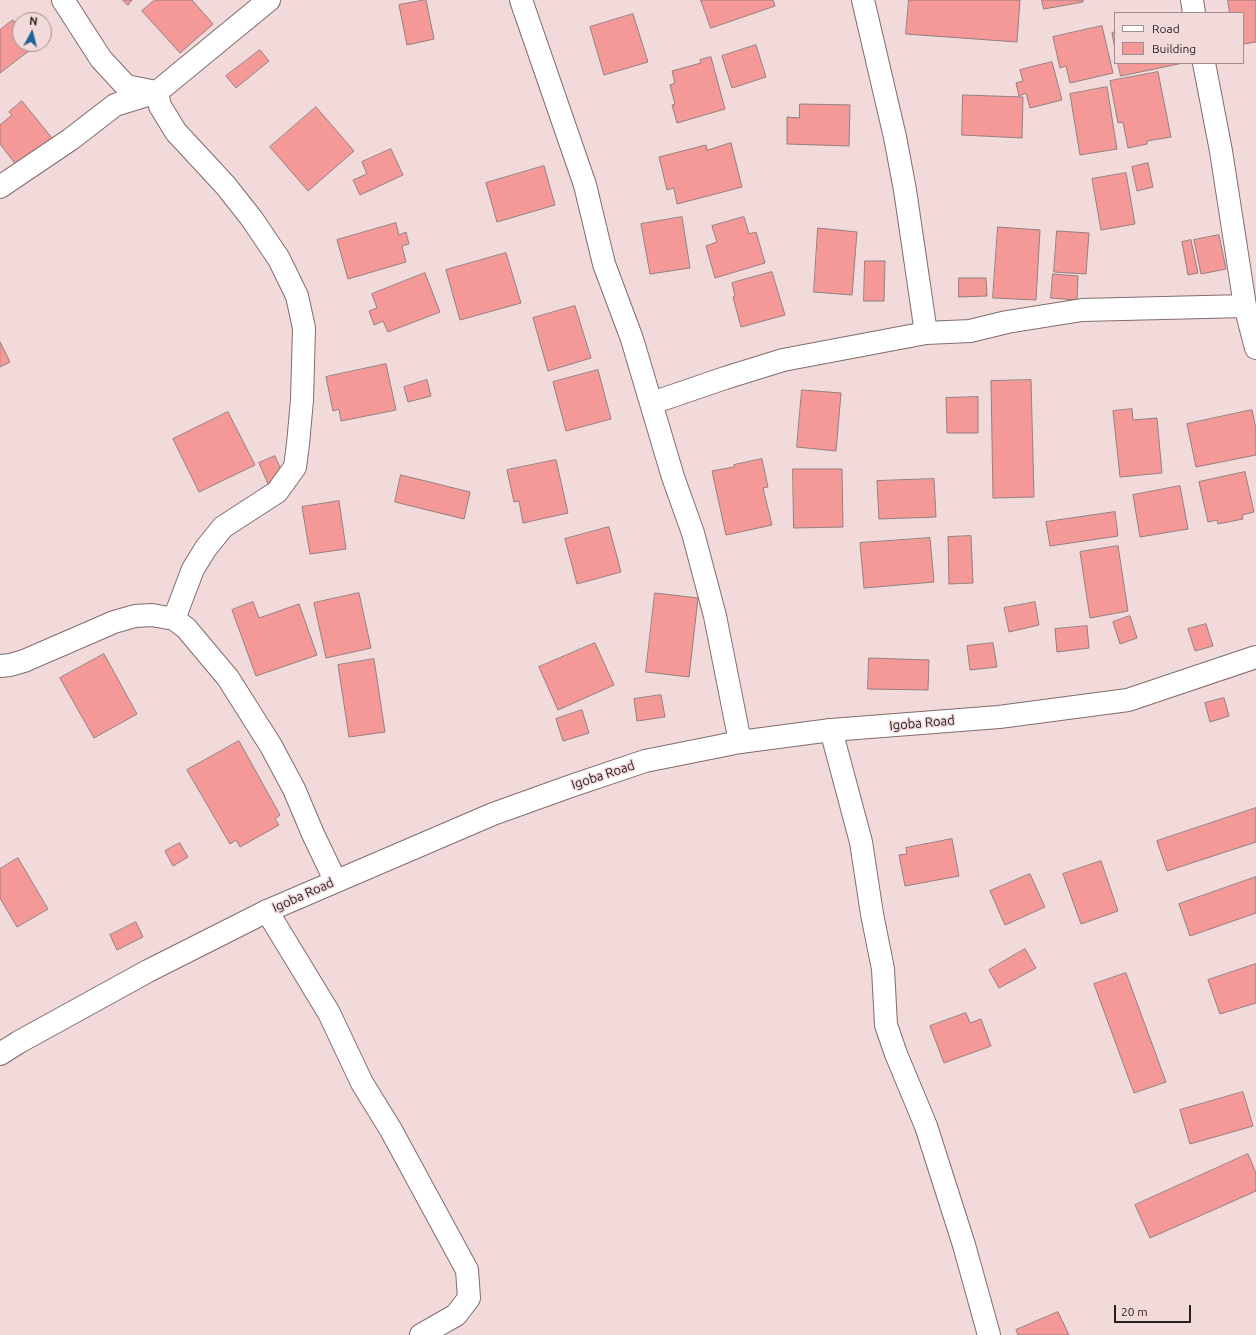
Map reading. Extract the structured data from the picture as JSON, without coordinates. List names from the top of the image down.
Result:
{
  "streets": {
    "street": ["Igoba Road"]
  },
  "legend": ["Road", "Building"],
  "scale_bar": "20 m",
  "north": "top"
}
